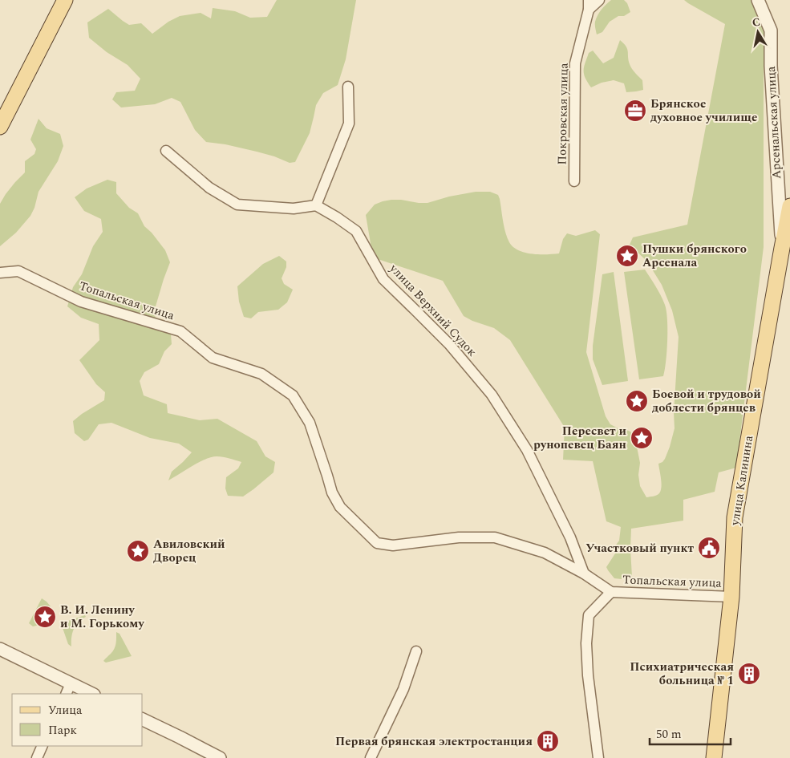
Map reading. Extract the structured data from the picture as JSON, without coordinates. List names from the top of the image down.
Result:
{
  "streets": {
    "main road": ["улица Калинина"],
    "street": [
      "Покровская улица",
      "Арсенальская улица",
      "Топальская улица",
      "улица Верхний Судок"
    ]
  },
  "crossings": [
    ["Арсенальская улица", "улица Калинина"],
    ["Топальская улица", "улица Верхний Судок"],
    ["Топальская улица", "улица Калинина"]
  ],
  "places": {
    "office": ["Брянское духовное училище"],
    "place": [
      "Пушки брянского Арсенала",
      "Боевой и трудовой доблести брянцев",
      "Пересвет и рунопевец Баян",
      "Авиловский Дворец",
      "В. И. Ленину и М. Горькому"
    ],
    "public building": ["Участковый пункт"],
    "building": ["Психиатрическая больница № 1", "Первая брянская электростанция"]
  },
  "legend": ["Улица", "Парк"],
  "scale_bar": "50 m",
  "north": "top"
}
